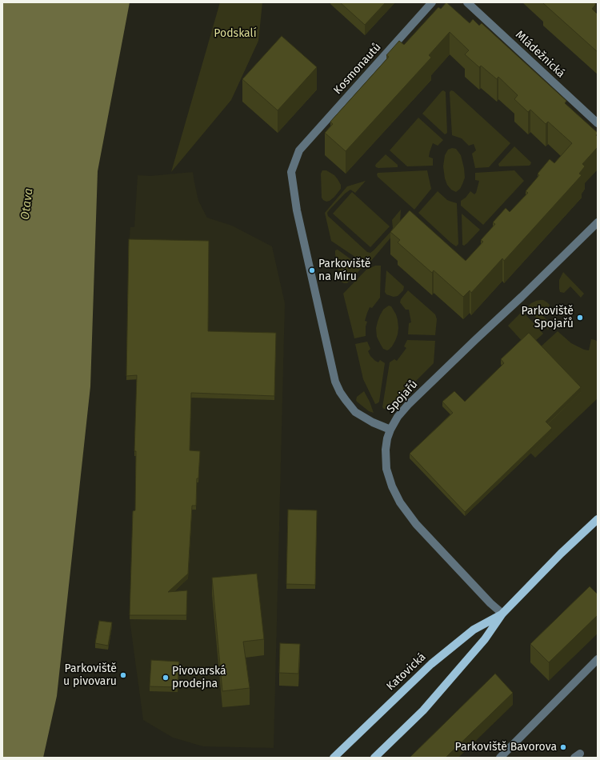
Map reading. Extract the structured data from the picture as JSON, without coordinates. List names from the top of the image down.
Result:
{
  "streets": {
    "main road": ["Katovická"],
    "street": ["Mládežnická", "Kosmonautů", "Spojařů"]
  },
  "crossings": [
    ["Kosmonautů", "Spojařů"],
    ["Spojařů", "Katovická"]
  ],
  "water": ["Otava"],
  "parks": ["Podskalí"],
  "places": [
    "Parkoviště na Míru",
    "Parkoviště Spojařů",
    "Parkoviště u pivovaru",
    "Pivovarská prodejna",
    "Parkoviště Bavorova"
  ]
}
